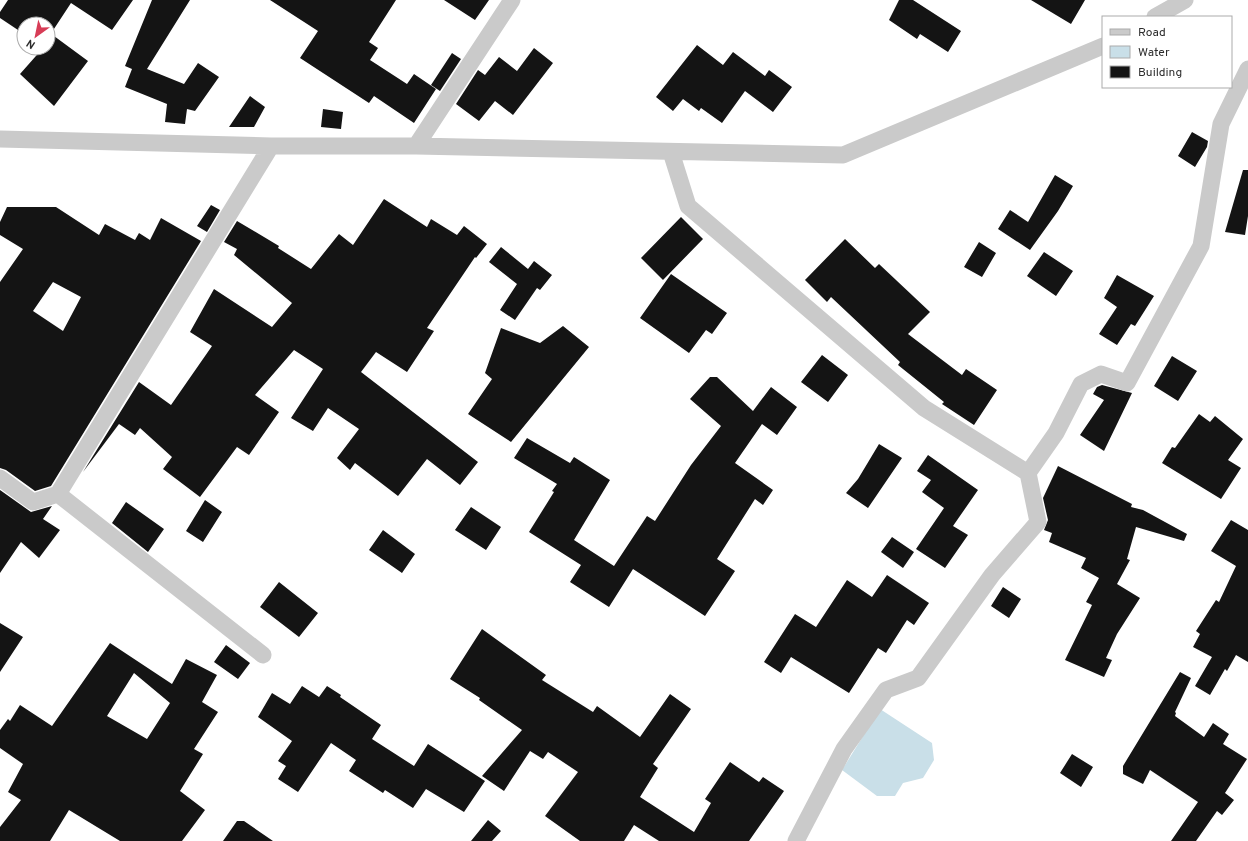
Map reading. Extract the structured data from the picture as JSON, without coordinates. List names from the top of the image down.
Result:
{
  "legend": ["Road", "Water", "Building"],
  "north": "bottom left"
}
